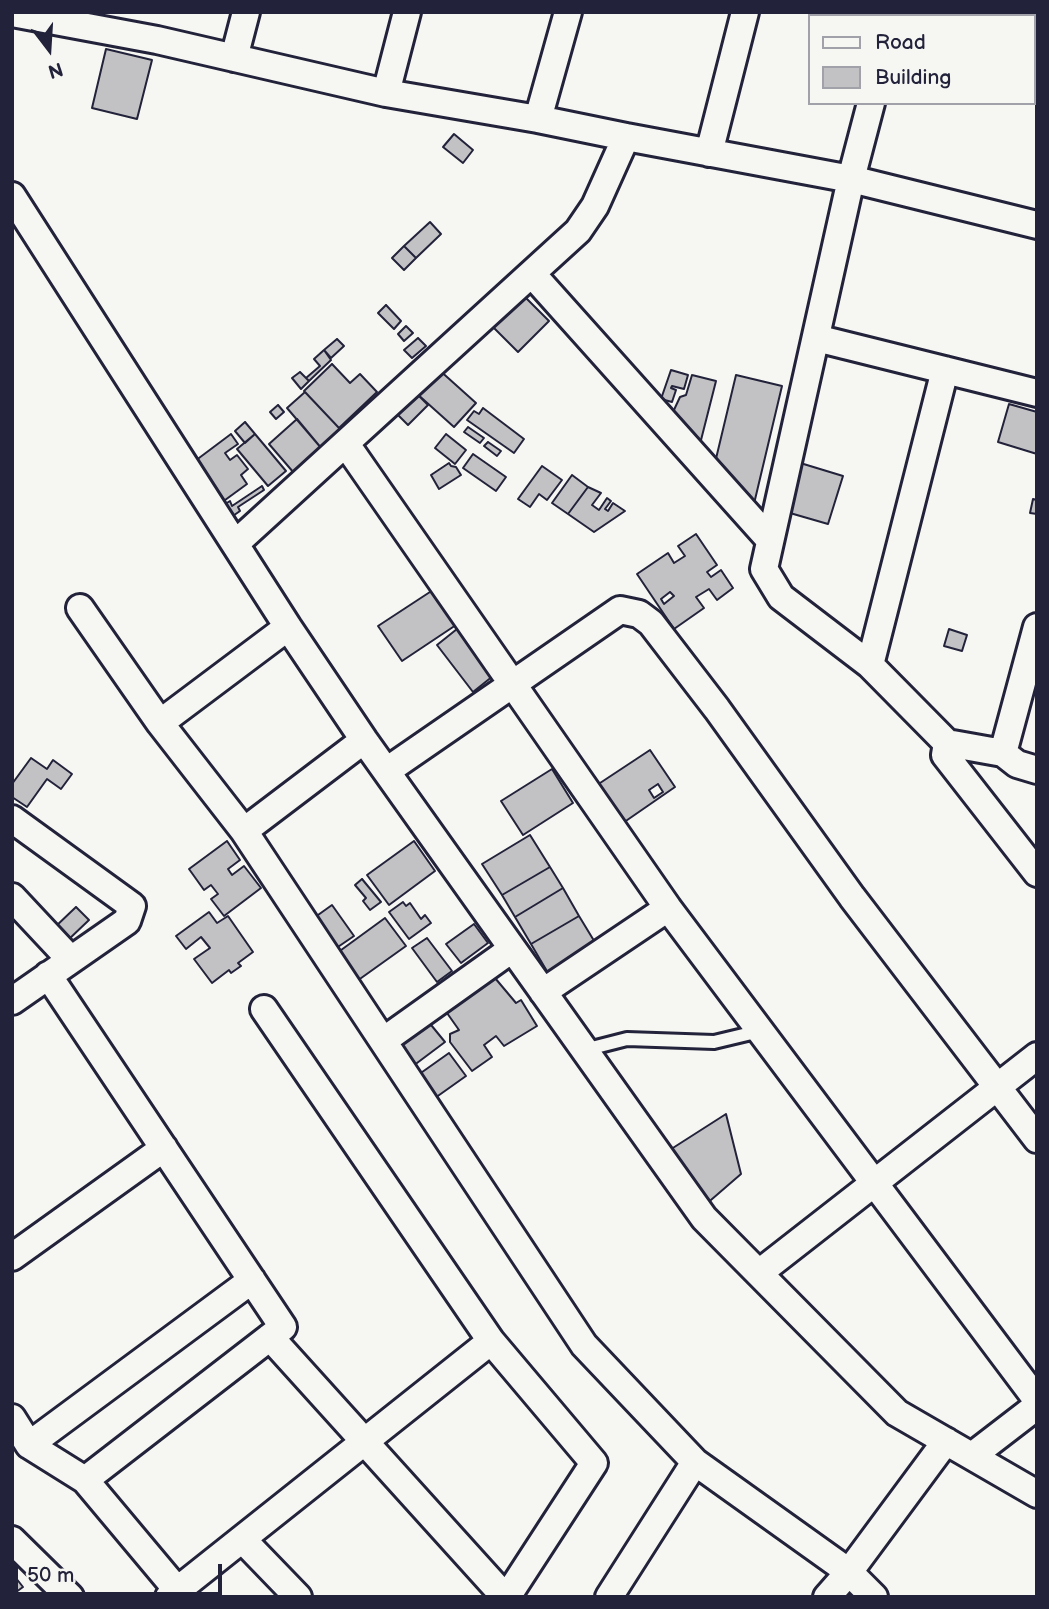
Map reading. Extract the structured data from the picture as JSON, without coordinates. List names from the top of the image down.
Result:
{
  "legend": ["Road", "Building"],
  "scale_bar": "50 m",
  "north": "bottom"
}
